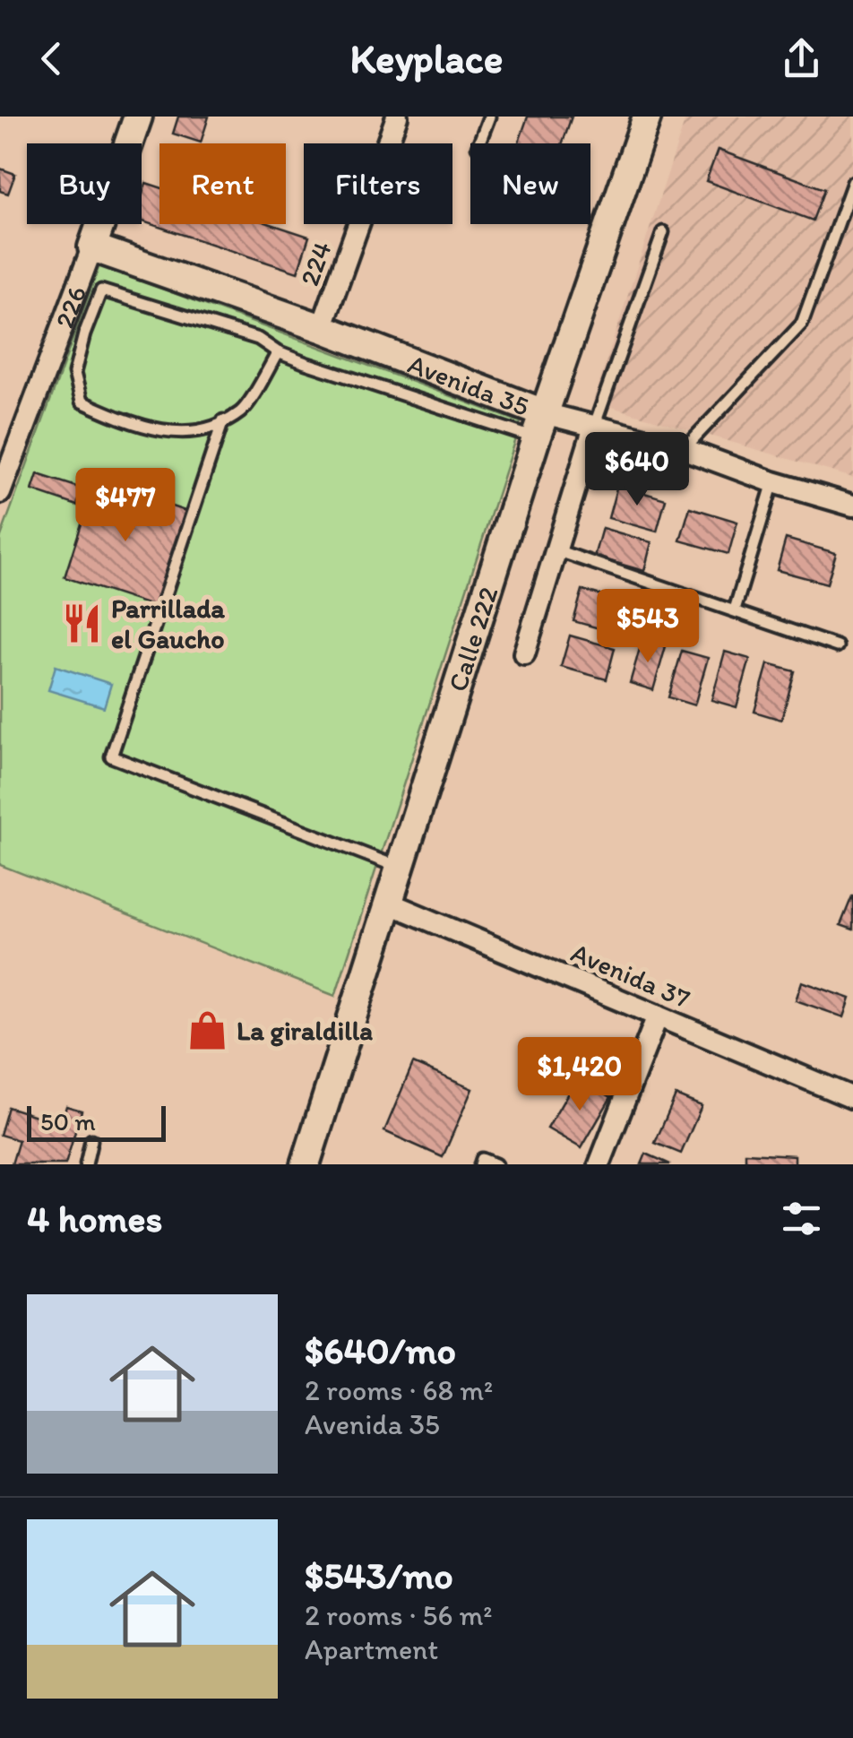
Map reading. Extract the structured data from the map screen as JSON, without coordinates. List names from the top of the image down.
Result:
{
  "streets": {
    "main road": ["226", "Avenida 35", "Calle 222"],
    "street": ["224", "Avenida 37"]
  },
  "crossings": [
    ["224", "Avenida 35"],
    ["226", "Avenida 35"],
    ["Avenida 35", "Calle 222"],
    ["Calle 222", "Avenida 37"]
  ],
  "places": {
    "restaurant": ["Parrillada el Gaucho"],
    "shop": ["La giraldilla"]
  },
  "scale_bar": "50 m",
  "page": {
    "header": "Keyplace",
    "chip": [
      "Buy",
      "Rent",
      "Filters",
      "New"
    ],
    "price": [
      "$640",
      "$477",
      "$543",
      "$1,420"
    ],
    "scale": "50 m",
    "heading": "4 homes",
    "list": [
      {
        "name": "$640/mo",
        "note": "2 rooms · 68 m² · Avenida 35"
      },
      {
        "name": "$543/mo",
        "note": "2 rooms · 56 m² · Apartment"
      }
    ]
  }
}
